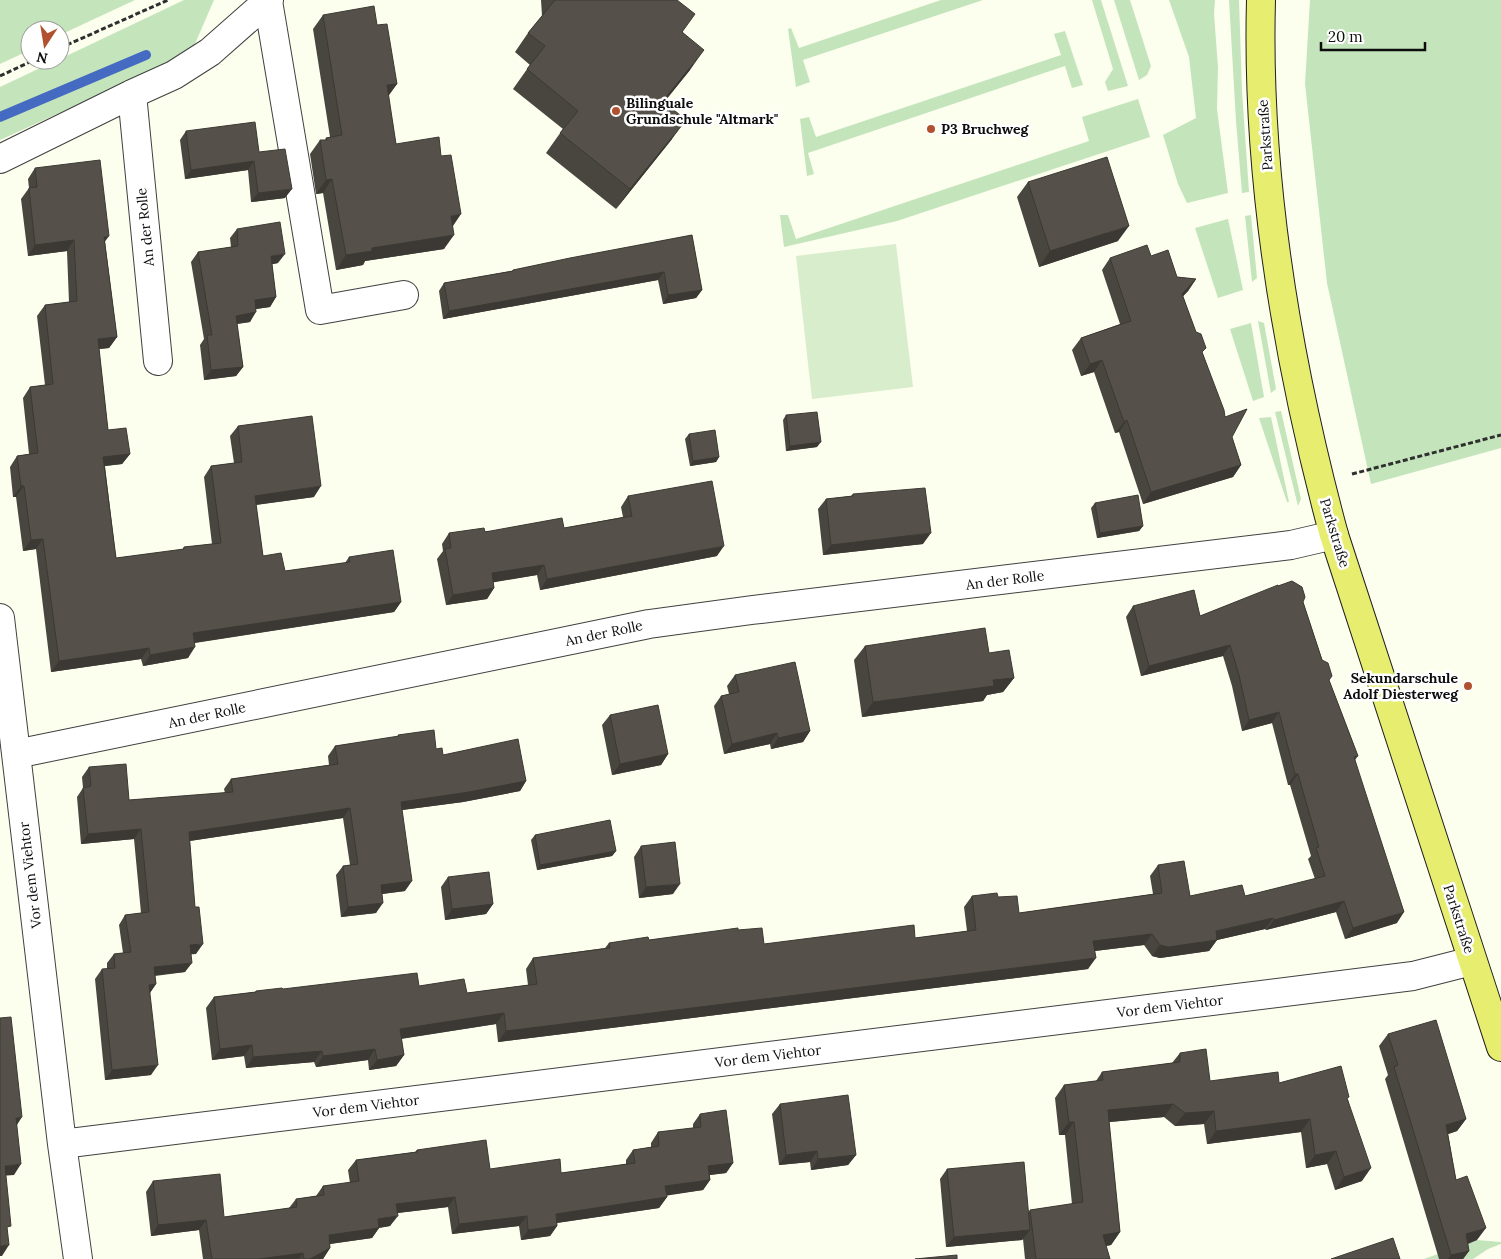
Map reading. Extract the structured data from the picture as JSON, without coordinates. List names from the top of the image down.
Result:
{
  "streets": {
    "main road": ["Parkstraße"],
    "street": ["An der Rolle", "Vor dem Viehtor"]
  },
  "crossings": [
    ["Parkstraße", "An der Rolle"],
    ["Parkstraße", "Vor dem Viehtor"],
    ["An der Rolle", "Vor dem Viehtor"]
  ],
  "places": ["Bilinguale Grundschule \"Altmark\"", "P3 Bruchweg", "Sekundarschule Adolf Diesterweg"],
  "scale_bar": "20 m",
  "north": "bottom"
}
